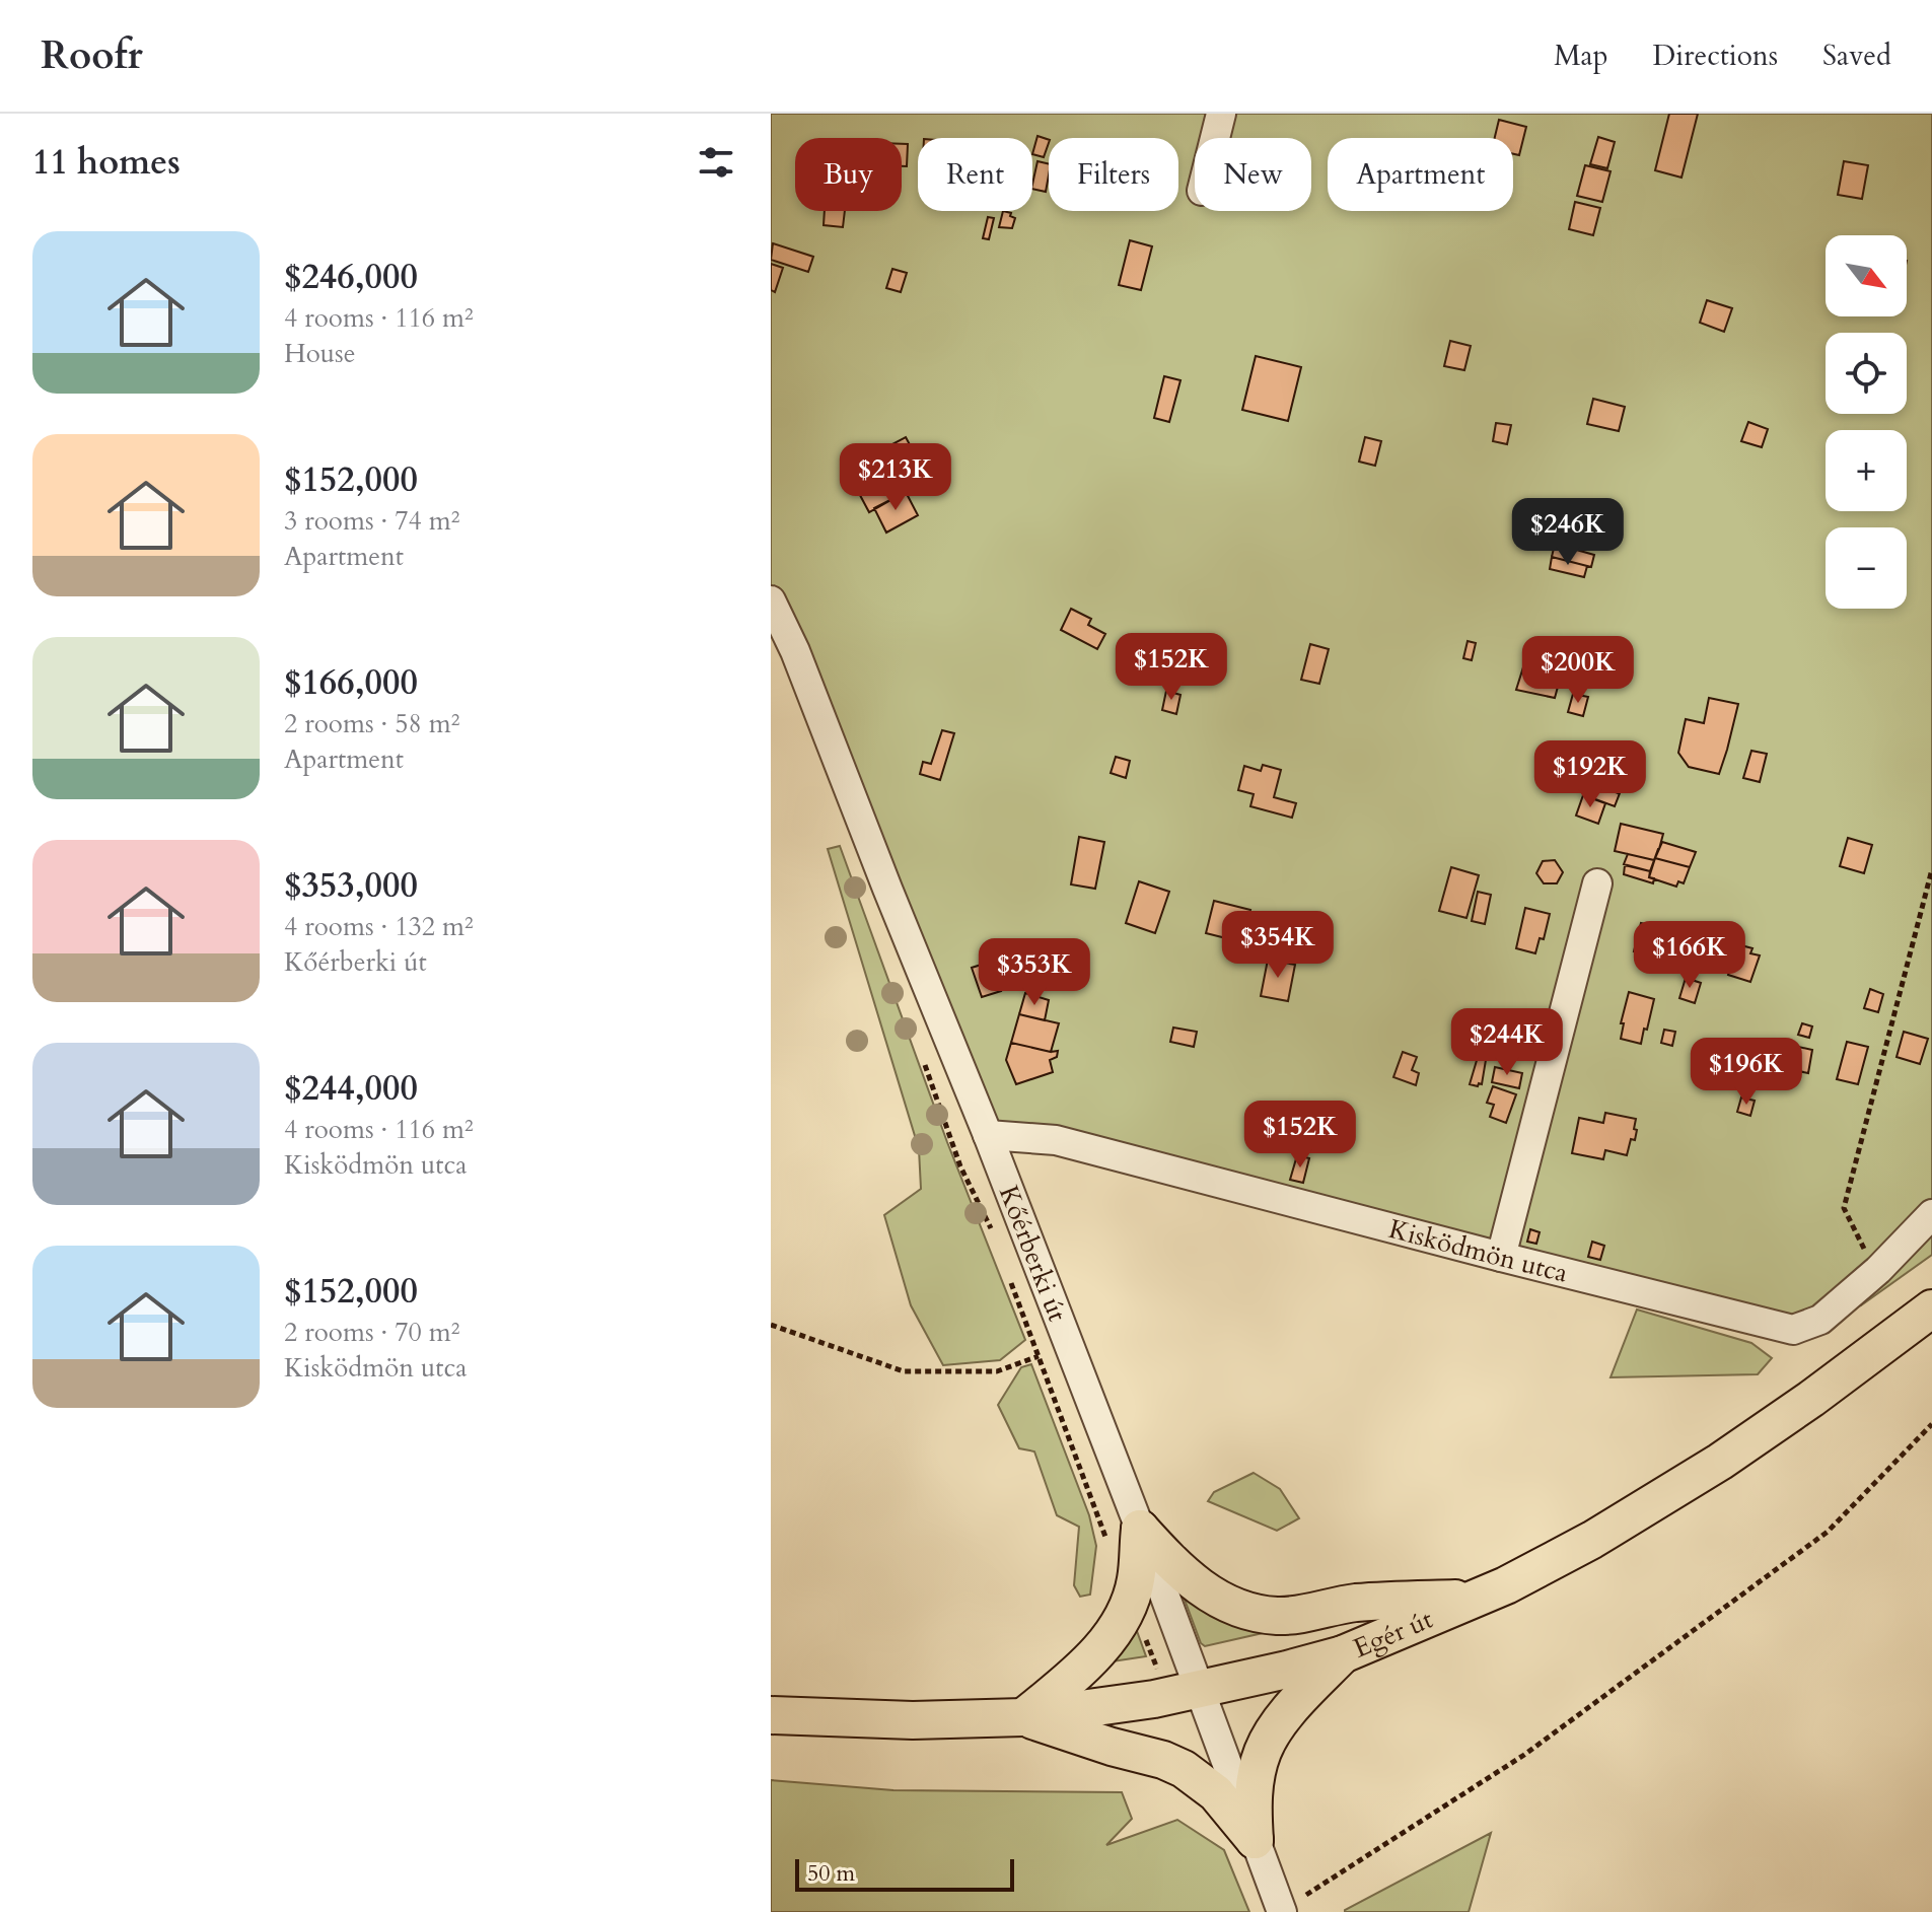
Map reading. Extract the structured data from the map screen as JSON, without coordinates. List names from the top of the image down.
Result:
{
  "streets": {
    "main road": ["Egér út"],
    "street": ["Kisködmön utca", "Kőérberki út"]
  },
  "crossings": [
    ["Kisködmön utca", "Kőérberki út"],
    ["Kőérberki út", "Egér út"]
  ],
  "scale_bar": "50 m",
  "north": "bottom right",
  "page": {
    "header": "Roofr",
    "nav": ["Map", "Directions", "Saved"],
    "heading": "11 homes",
    "chip": [
      "Buy",
      "Rent",
      "Filters",
      "New",
      "Apartment"
    ],
    "list": [
      {
        "name": "$246,000",
        "note": "4 rooms · 116 m² · House"
      },
      {
        "name": "$152,000",
        "note": "3 rooms · 74 m² · Apartment"
      },
      {
        "name": "$166,000",
        "note": "2 rooms · 58 m² · Apartment"
      },
      {
        "name": "$353,000",
        "note": "4 rooms · 132 m² · Kőérberki út"
      },
      {
        "name": "$244,000",
        "note": "4 rooms · 116 m² · Kisködmön utca"
      },
      {
        "name": "$152,000",
        "note": "2 rooms · 70 m² · Kisködmön utca"
      }
    ],
    "map_buttons": ["+", "−"],
    "price": [
      "$213K",
      "$246K",
      "$152K",
      "$200K",
      "$192K",
      "$354K",
      "$166K",
      "$353K",
      "$244K",
      "$196K",
      "$152K"
    ],
    "scale": "50 m"
  }
}
